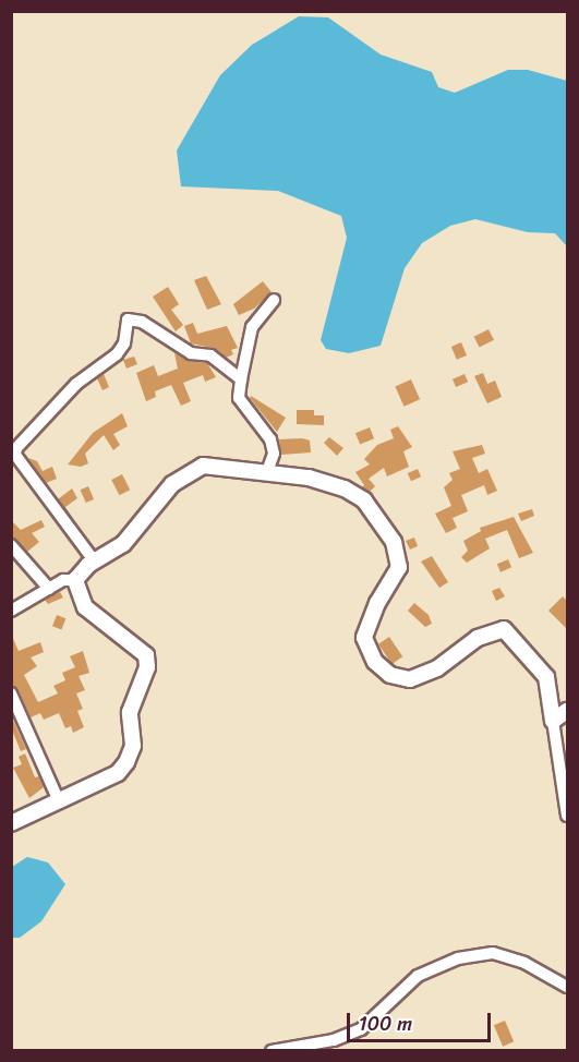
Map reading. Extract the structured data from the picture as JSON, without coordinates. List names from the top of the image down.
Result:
{
  "scale_bar": "100 m"
}
